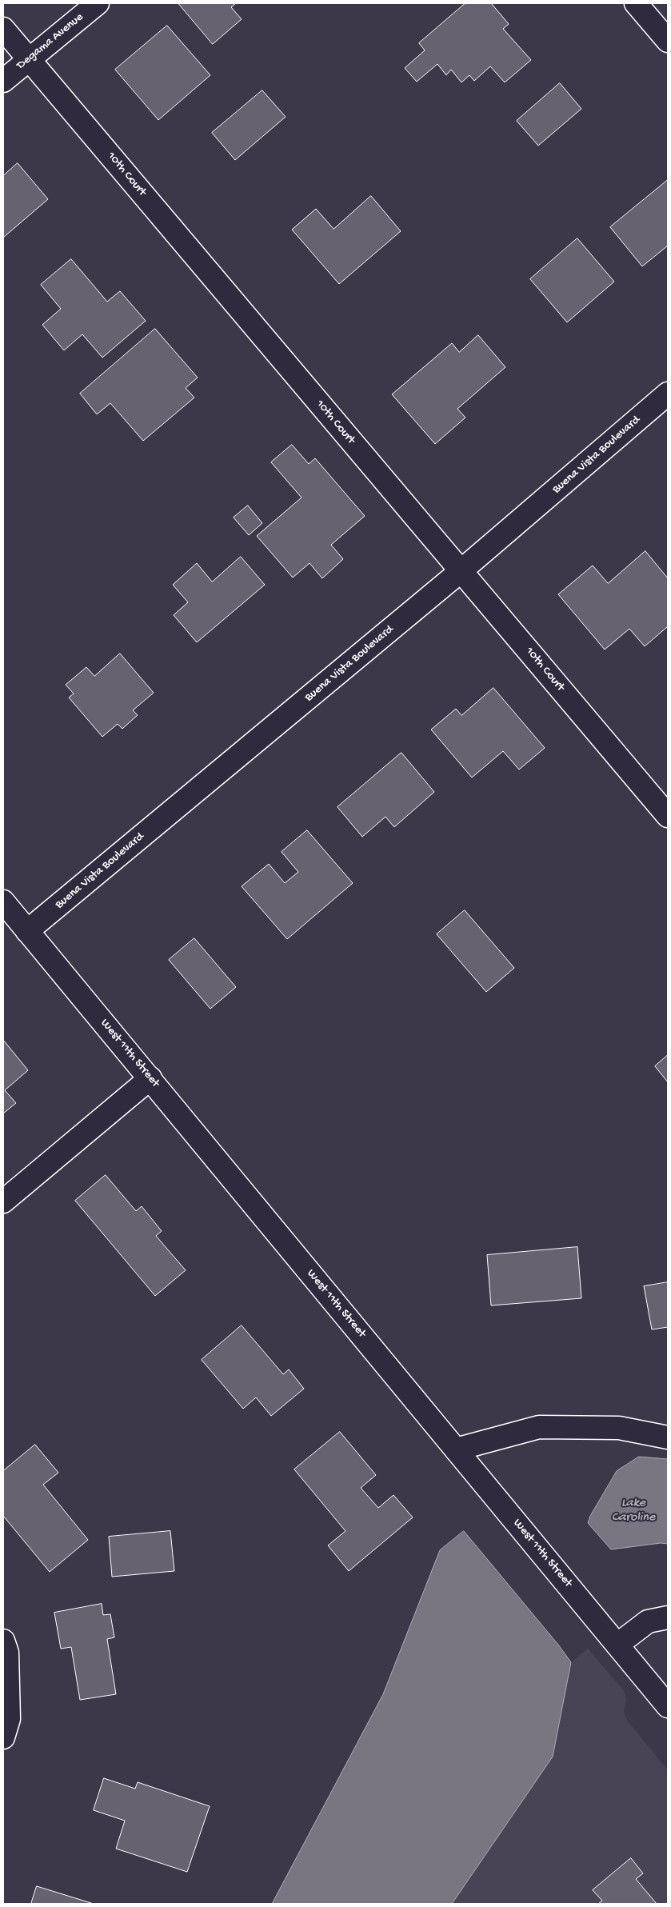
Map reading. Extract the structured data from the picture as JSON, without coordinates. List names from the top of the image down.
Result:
{
  "streets": {
    "street": [
      "Degama Avenue",
      "10th Court",
      "Buena Vista Boulevard",
      "West 11th Street"
    ]
  },
  "crossings": [
    ["Degama Avenue", "10th Court"],
    ["10th Court", "Buena Vista Boulevard"],
    ["Buena Vista Boulevard", "West 11th Street"]
  ],
  "water": ["Lake Caroline"]
}
